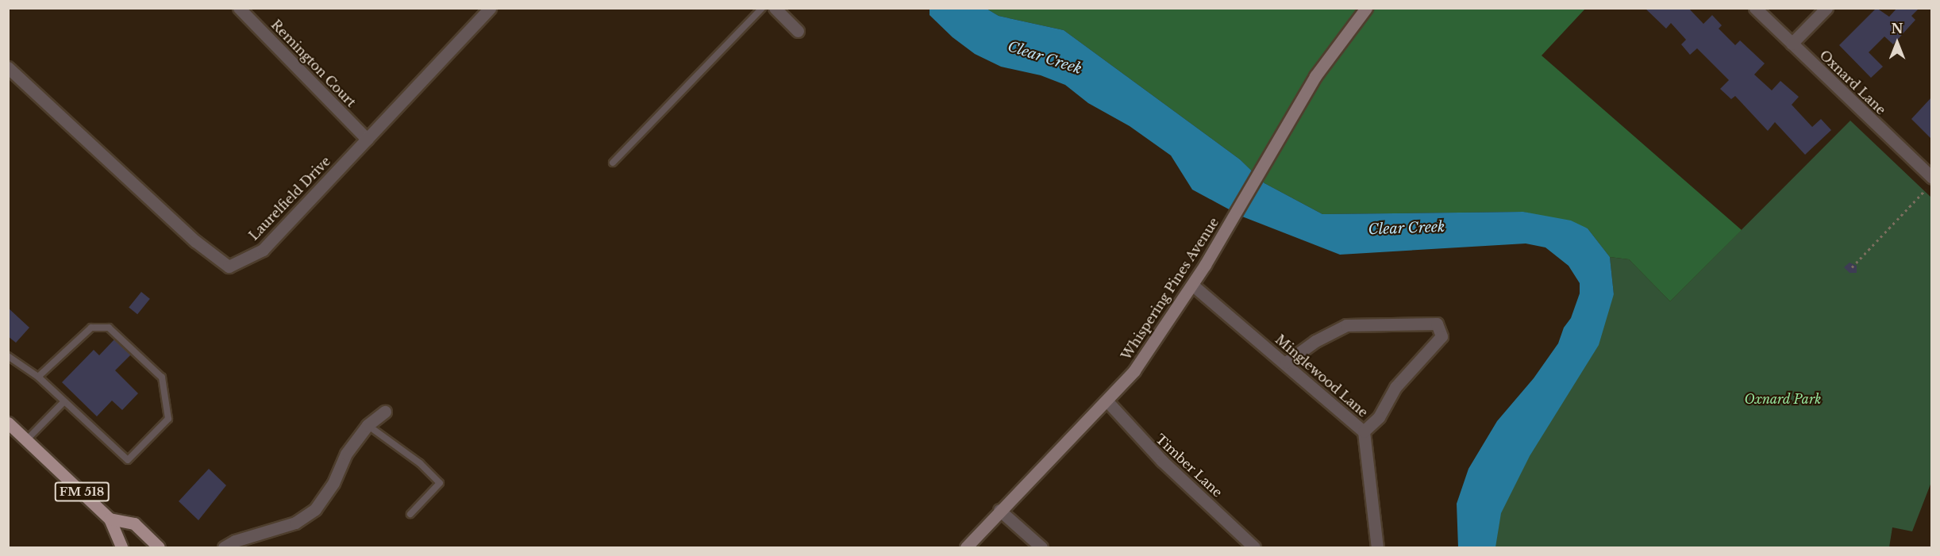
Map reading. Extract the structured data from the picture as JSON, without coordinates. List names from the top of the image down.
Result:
{
  "streets": {
    "main road": ["Whispering Pines Avenue", "FM 518"],
    "street": [
      "Remington Court",
      "Oxnard Lane",
      "Laurelfield Drive",
      "Minglewood Lane",
      "Timber Lane"
    ]
  },
  "crossings": [
    ["Remington Court", "Laurelfield Drive"],
    ["Whispering Pines Avenue", "Minglewood Lane"],
    ["Whispering Pines Avenue", "Timber Lane"]
  ],
  "water": ["Clear Creek"],
  "parks": ["Oxnard Park"],
  "north": "top"
}
